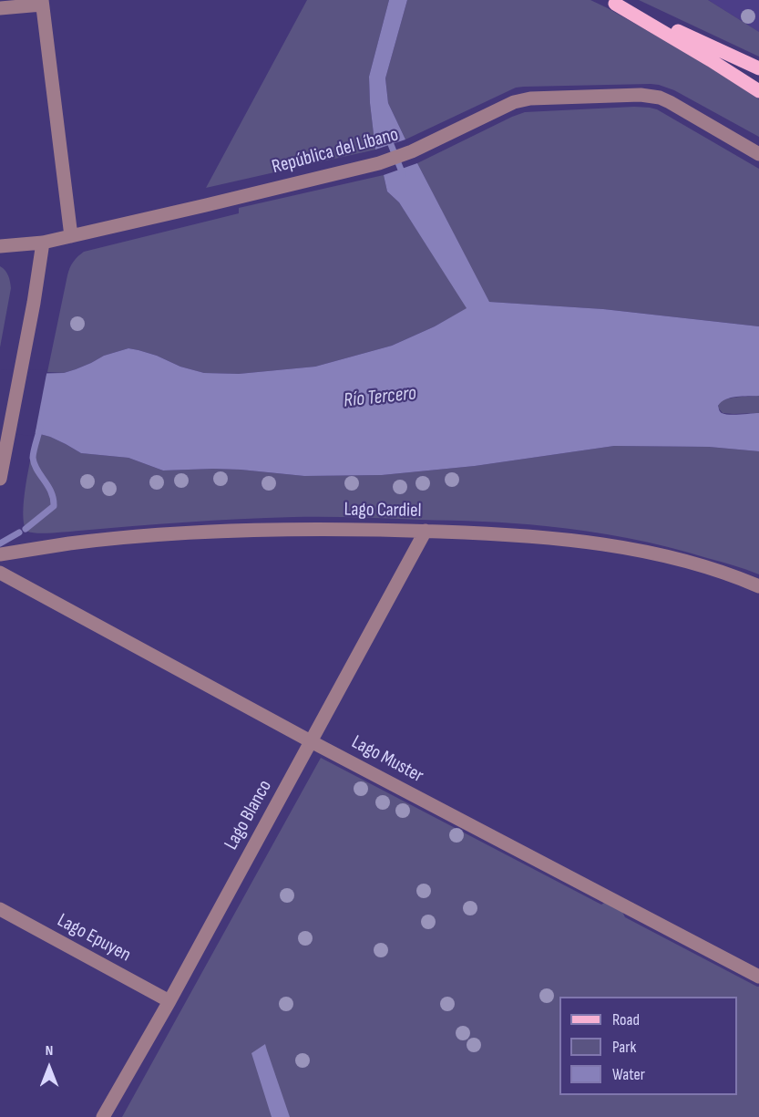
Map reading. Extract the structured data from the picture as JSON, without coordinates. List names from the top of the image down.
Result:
{
  "streets": {
    "street": [
      "República del Líbano",
      "Lago Cardiel",
      "Lago Muster",
      "Lago Blanco",
      "Lago Epuyen"
    ]
  },
  "crossings": [
    ["Lago Cardiel", "Lago Blanco"],
    ["Lago Muster", "Lago Blanco"],
    ["Lago Blanco", "Lago Epuyen"]
  ],
  "water": ["Río Tercero"],
  "legend": ["Road", "Park", "Water"],
  "north": "top"
}
